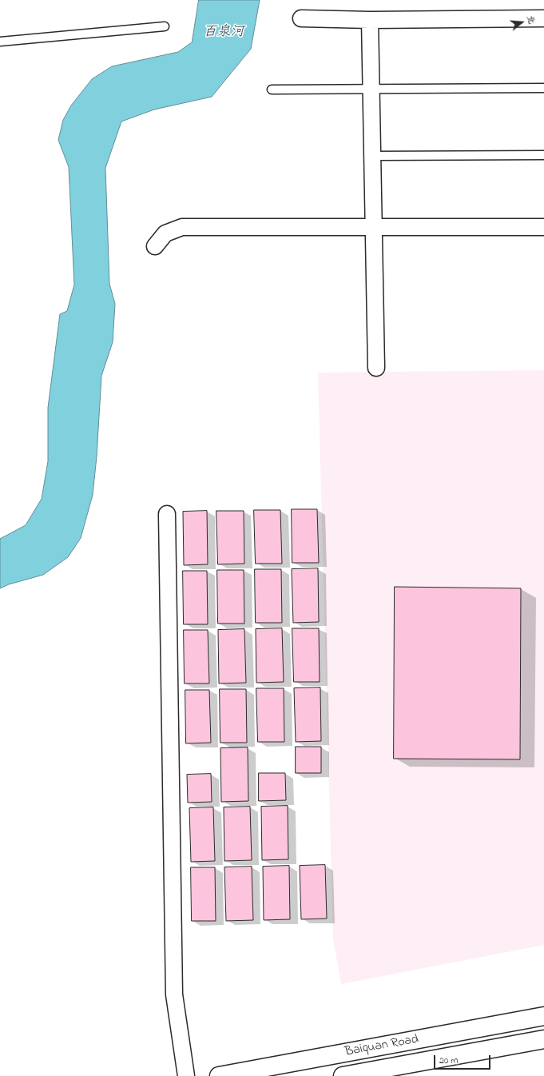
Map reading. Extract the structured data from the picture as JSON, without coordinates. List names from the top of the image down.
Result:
{
  "streets": {
    "main road": ["Baiquan Road"]
  },
  "water": ["百泉河"],
  "scale_bar": "20 m",
  "north": "right"
}
